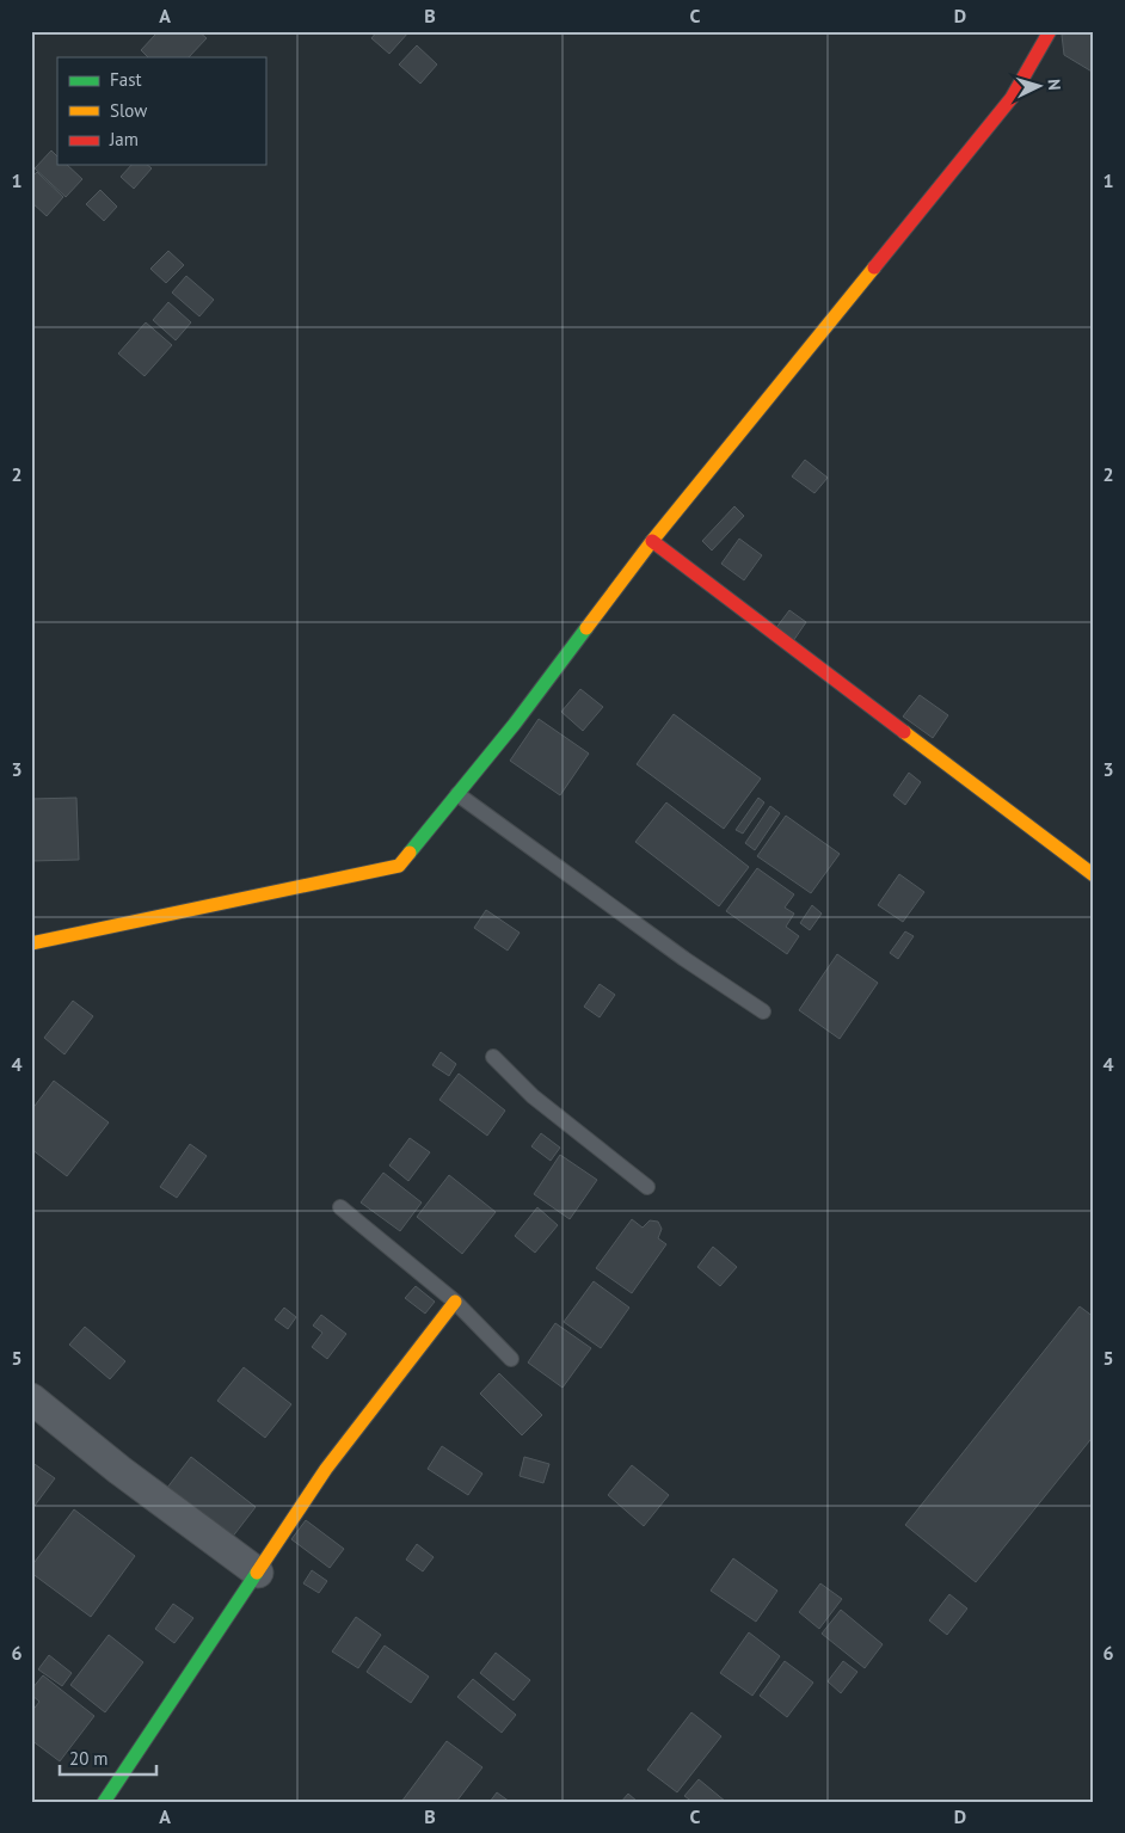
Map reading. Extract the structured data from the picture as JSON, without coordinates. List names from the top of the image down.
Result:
{
  "legend": ["Fast", "Slow", "Jam"],
  "scale_bar": "20 m",
  "north": "right",
  "grid": {
    "columns": [
      "A",
      "B",
      "C",
      "D"
    ],
    "rows": [
      "1",
      "2",
      "3",
      "4",
      "5",
      "6"
    ]
  }
}
